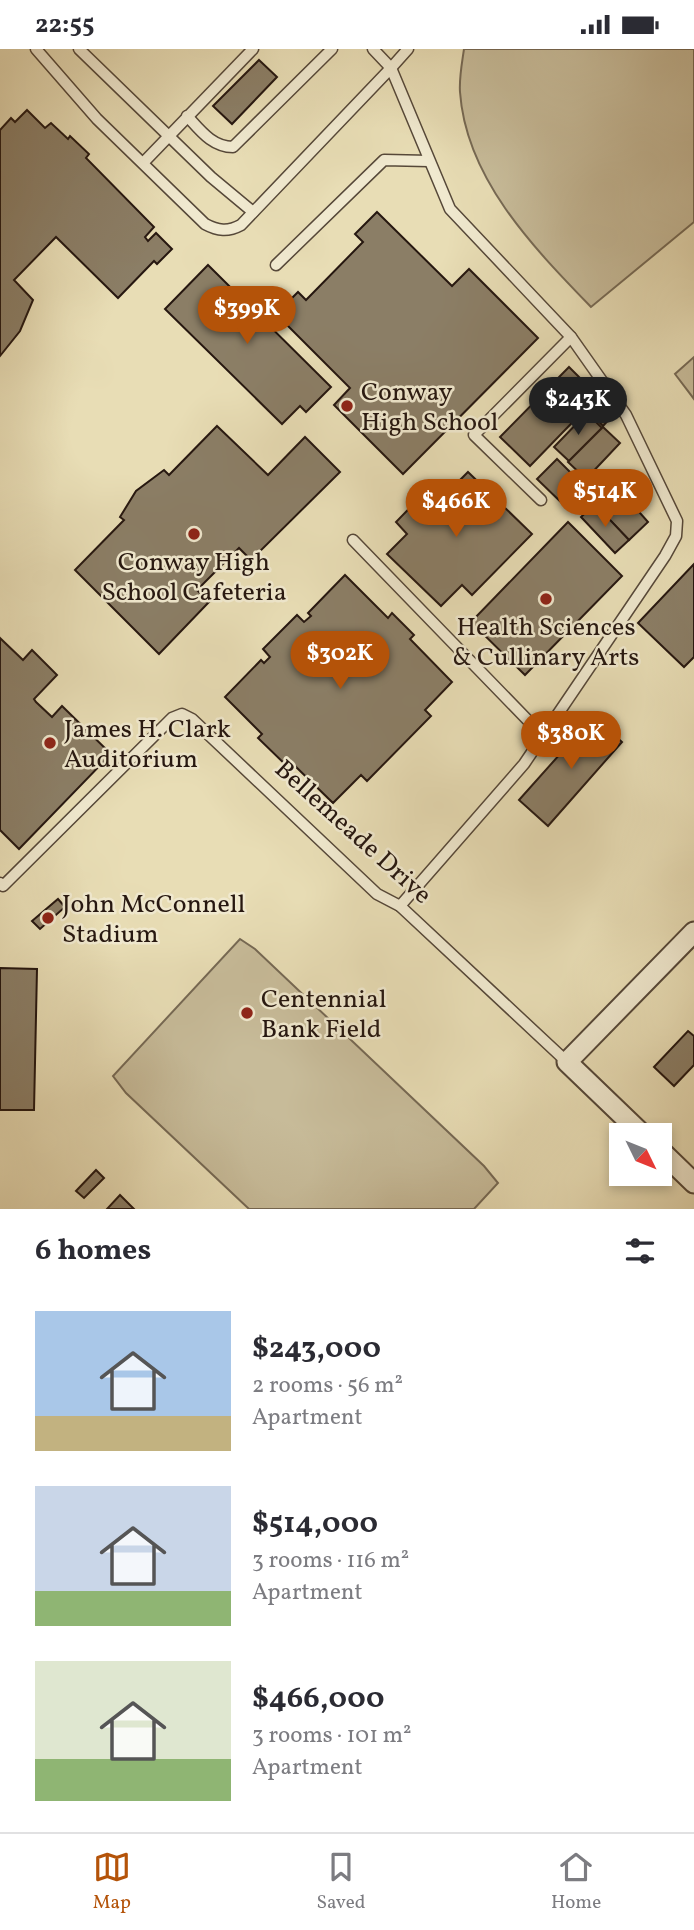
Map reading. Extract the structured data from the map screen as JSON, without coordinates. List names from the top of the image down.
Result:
{
  "streets": {
    "street": ["Bellemeade Drive"]
  },
  "places": [
    "Conway High School",
    "Conway High School Cafeteria",
    "Health Sciences & Cullinary Arts",
    "James H. Clark Auditorium",
    "John McConnell Stadium",
    "Centennial Bank Field"
  ],
  "north": "bottom right",
  "page": {
    "status": "22:55",
    "price": [
      "$399K",
      "$243K",
      "$514K",
      "$466K",
      "$302K",
      "$380K"
    ],
    "heading": "6 homes",
    "list": [
      {
        "name": "$243,000",
        "note": "2 rooms · 56 m² · Apartment"
      },
      {
        "name": "$514,000",
        "note": "3 rooms · 116 m² · Apartment"
      },
      {
        "name": "$466,000",
        "note": "3 rooms · 101 m² · Apartment"
      }
    ],
    "tabs": ["Map", "Saved", "Home"]
  }
}
